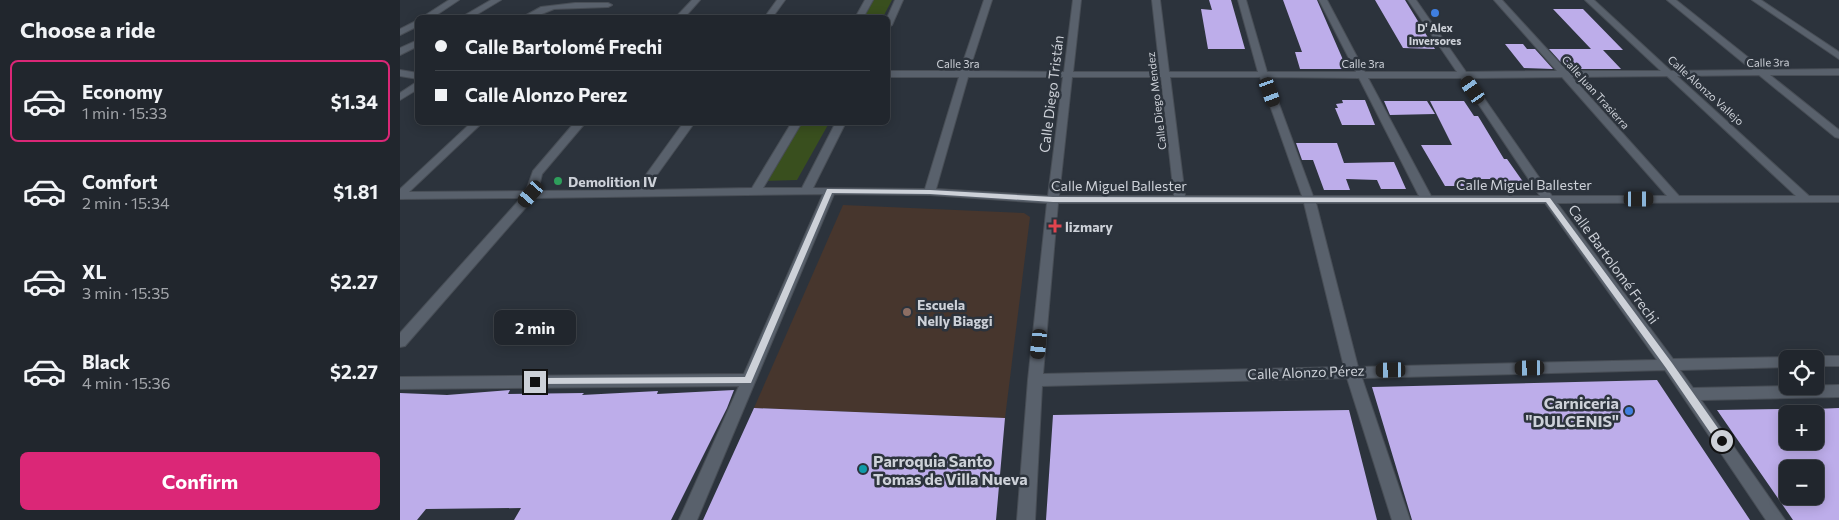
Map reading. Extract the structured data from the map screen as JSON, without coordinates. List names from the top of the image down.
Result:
{
  "streets": {
    "street": [
      "Calle 3ra",
      "Calle Alonzo Vallejo",
      "Calle Juan Trasierra",
      "Calle Diego Tristán",
      "Calle Diego Mendez",
      "Calle Miguel Ballester",
      "Calle Bartolomé Frechi",
      "Calle Alonzo Pérez"
    ]
  },
  "crossings": [
    ["Calle 3ra", "Calle Alonzo Vallejo"],
    ["Calle 3ra", "Calle Juan Trasierra"],
    ["Calle 3ra", "Calle Diego Tristán"],
    ["Calle 3ra", "Calle Diego Mendez"],
    ["Calle 3ra", "Calle Bartolomé Frechi"],
    ["Calle Alonzo Vallejo", "Calle Miguel Ballester"],
    ["Calle Juan Trasierra", "Calle Miguel Ballester"],
    ["Calle Diego Tristán", "Calle Miguel Ballester"],
    ["Calle Diego Tristán", "Calle Alonzo Pérez"],
    ["Calle Diego Mendez", "Calle Miguel Ballester"],
    ["Calle Miguel Ballester", "Calle Bartolomé Frechi"],
    ["Calle Bartolomé Frechi", "Calle Alonzo Pérez"]
  ],
  "places": {
    "other": [
      "D' Alex Inversores",
      "Demolition IV",
      "Escuela Nelly Biaggi",
      "Carniceria \"DULCENIS\"",
      "Parroquia Santo Tomas de Villa Nueva"
    ],
    "health": ["lizmary"]
  },
  "page": {
    "heading": "Choose a ride",
    "banner": ["Calle Bartolomé Frechi", "Calle Alonzo Perez"],
    "list": [
      {
        "name": "Economy",
        "note": "1 min · 15:33",
        "value": "$1.34"
      },
      {
        "name": "Comfort",
        "note": "2 min · 15:34",
        "value": "$1.81"
      },
      {
        "name": "XL",
        "note": "3 min · 15:35",
        "value": "$2.27"
      },
      {
        "name": "Black",
        "note": "4 min · 15:36",
        "value": "$2.27"
      }
    ],
    "bubble": "2 min",
    "map_buttons": ["+", "−"],
    "buttons": "Confirm"
  }
}
